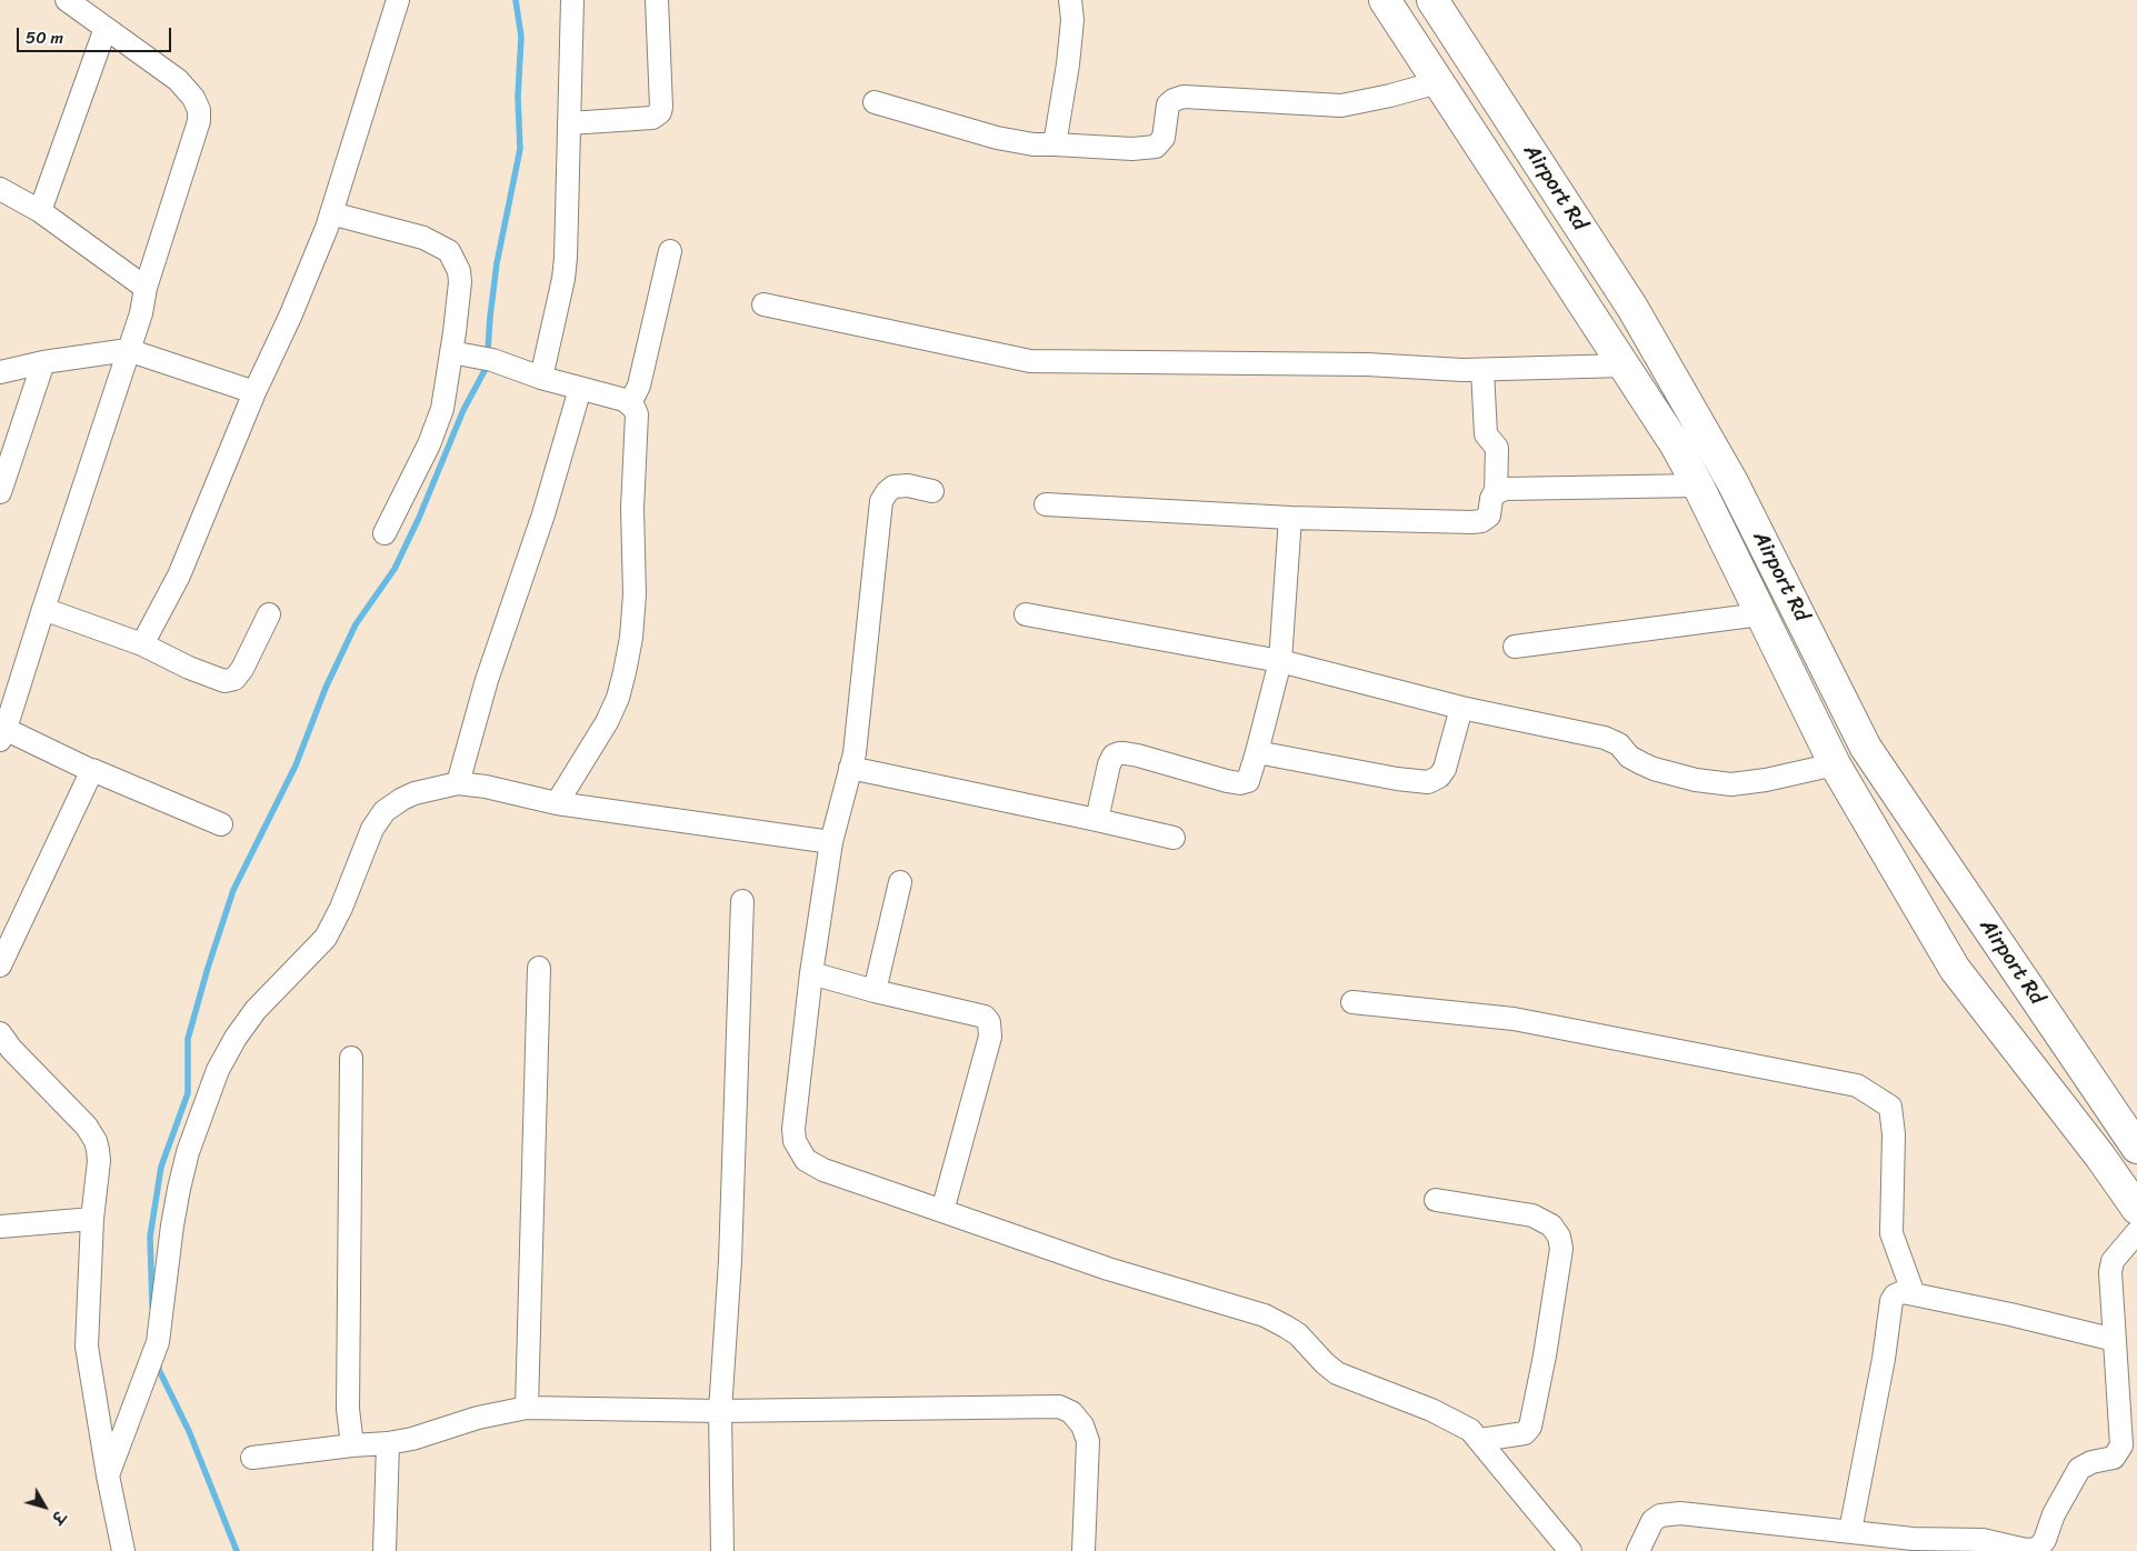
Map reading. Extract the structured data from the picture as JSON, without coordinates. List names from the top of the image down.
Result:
{
  "streets": {
    "main road": ["Airport Rd"]
  },
  "scale_bar": "50 m",
  "north": "bottom right"
}
